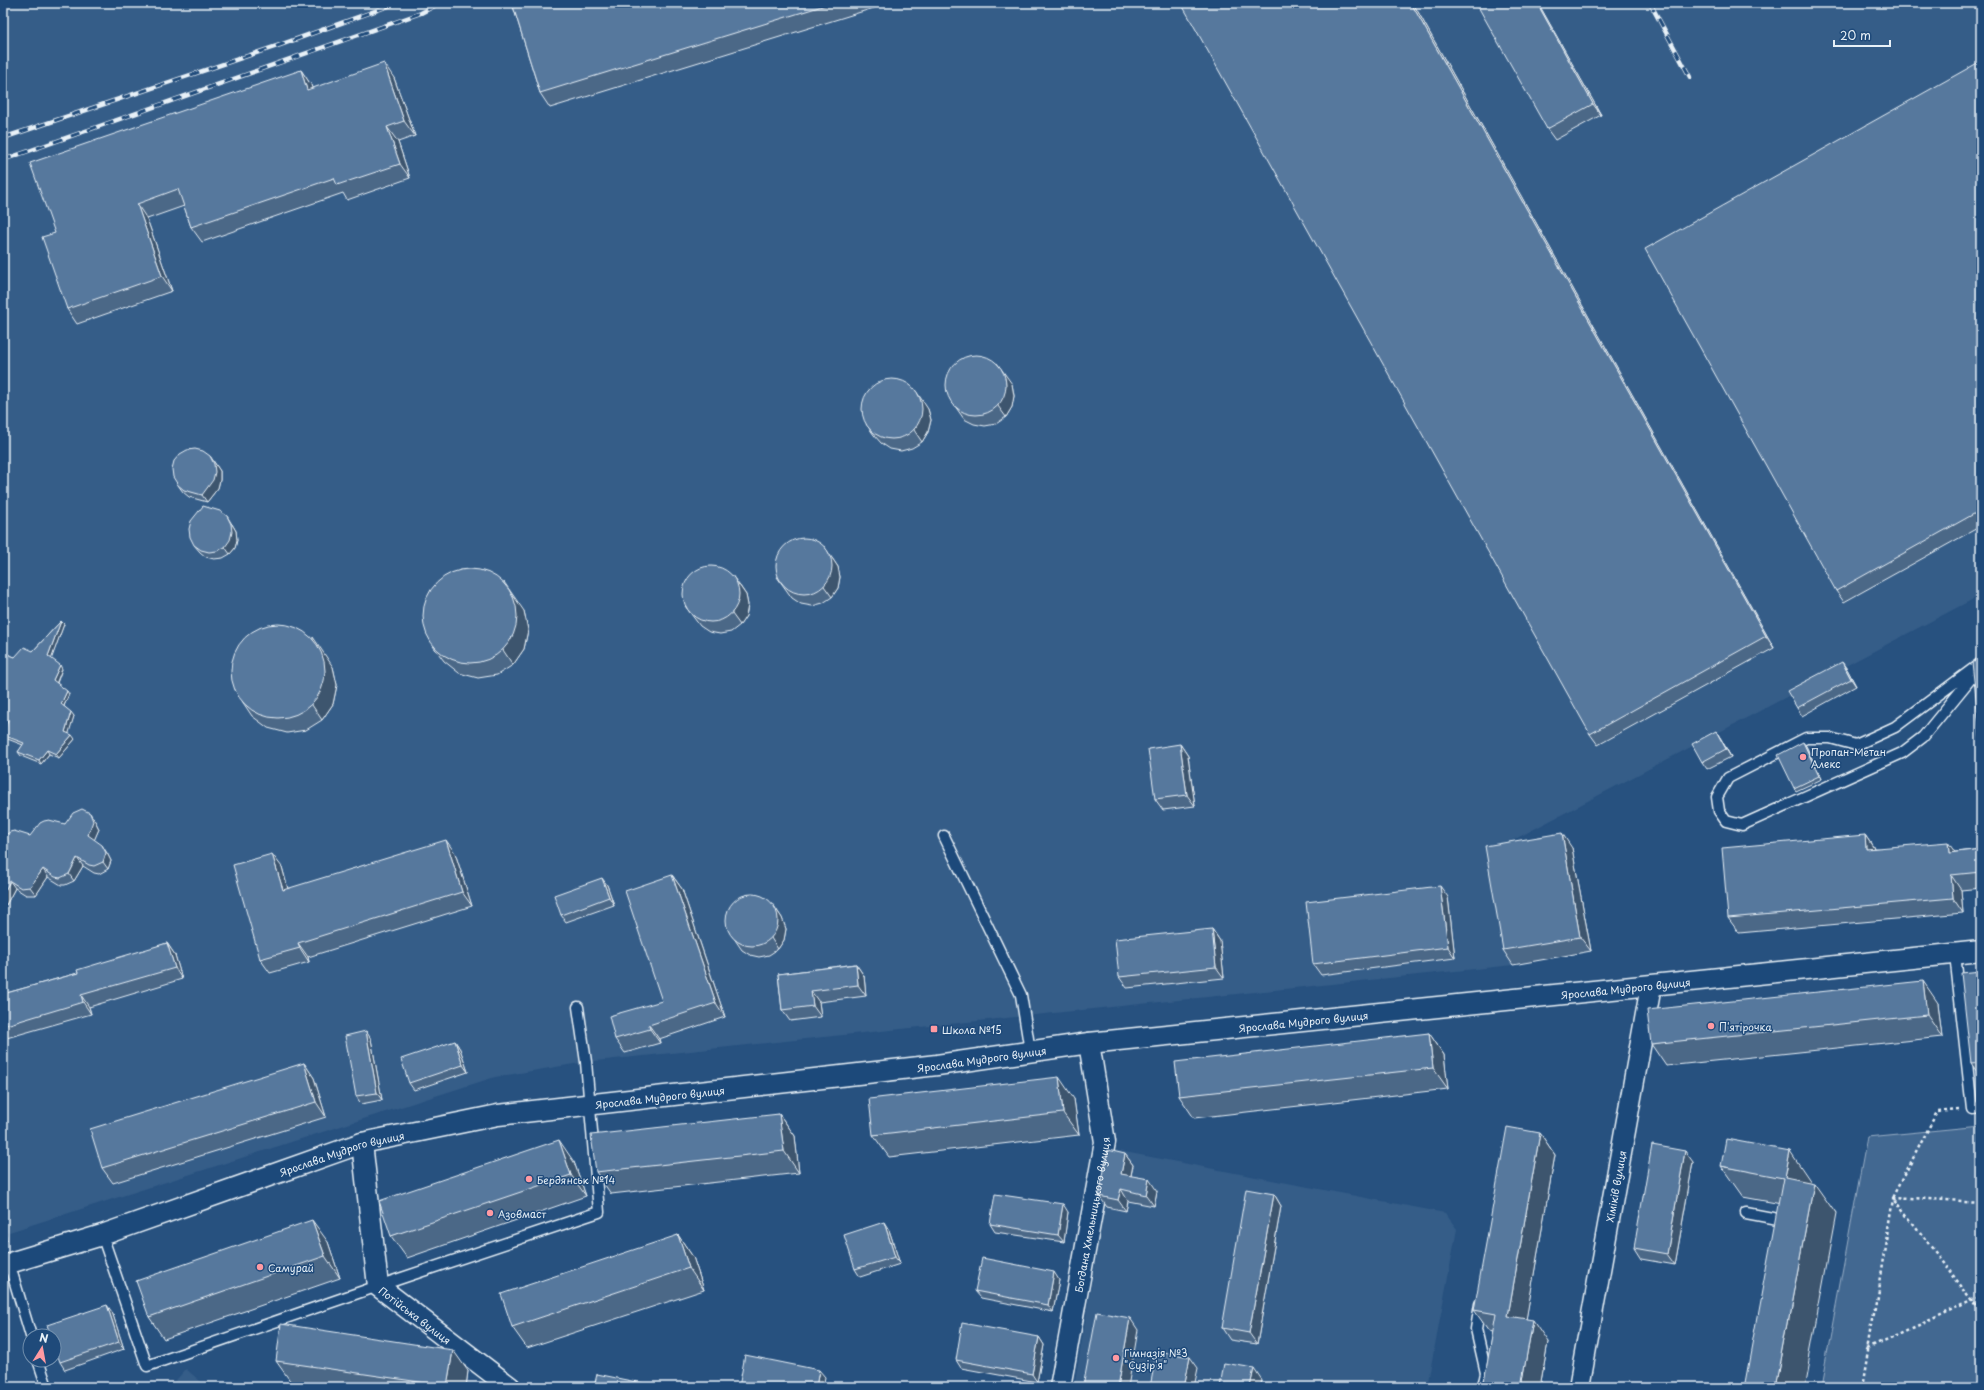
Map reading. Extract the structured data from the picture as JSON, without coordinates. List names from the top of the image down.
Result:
{
  "streets": {
    "street": [
      "Ярослава Мудрого вулиця",
      "Хіміків вулиця",
      "Богдана Хмельницького вулиця",
      "Потійська вулиця"
    ]
  },
  "crossings": [
    ["Ярослава Мудрого вулиця", "Хіміків вулиця"],
    ["Ярослава Мудрого вулиця", "Богдана Хмельницького вулиця"],
    ["Ярослава Мудрого вулиця", "Потійська вулиця"]
  ],
  "places": {
    "other": [
      "Пропан-Метан Алекс",
      "П'ятірочка",
      "Бердянськ №14",
      "Азовмаст",
      "Самурай",
      "Гімназія №3 \"Сузір'я\""
    ],
    "transit": ["Школа №15"]
  },
  "scale_bar": "20 m",
  "north": "top"
}
